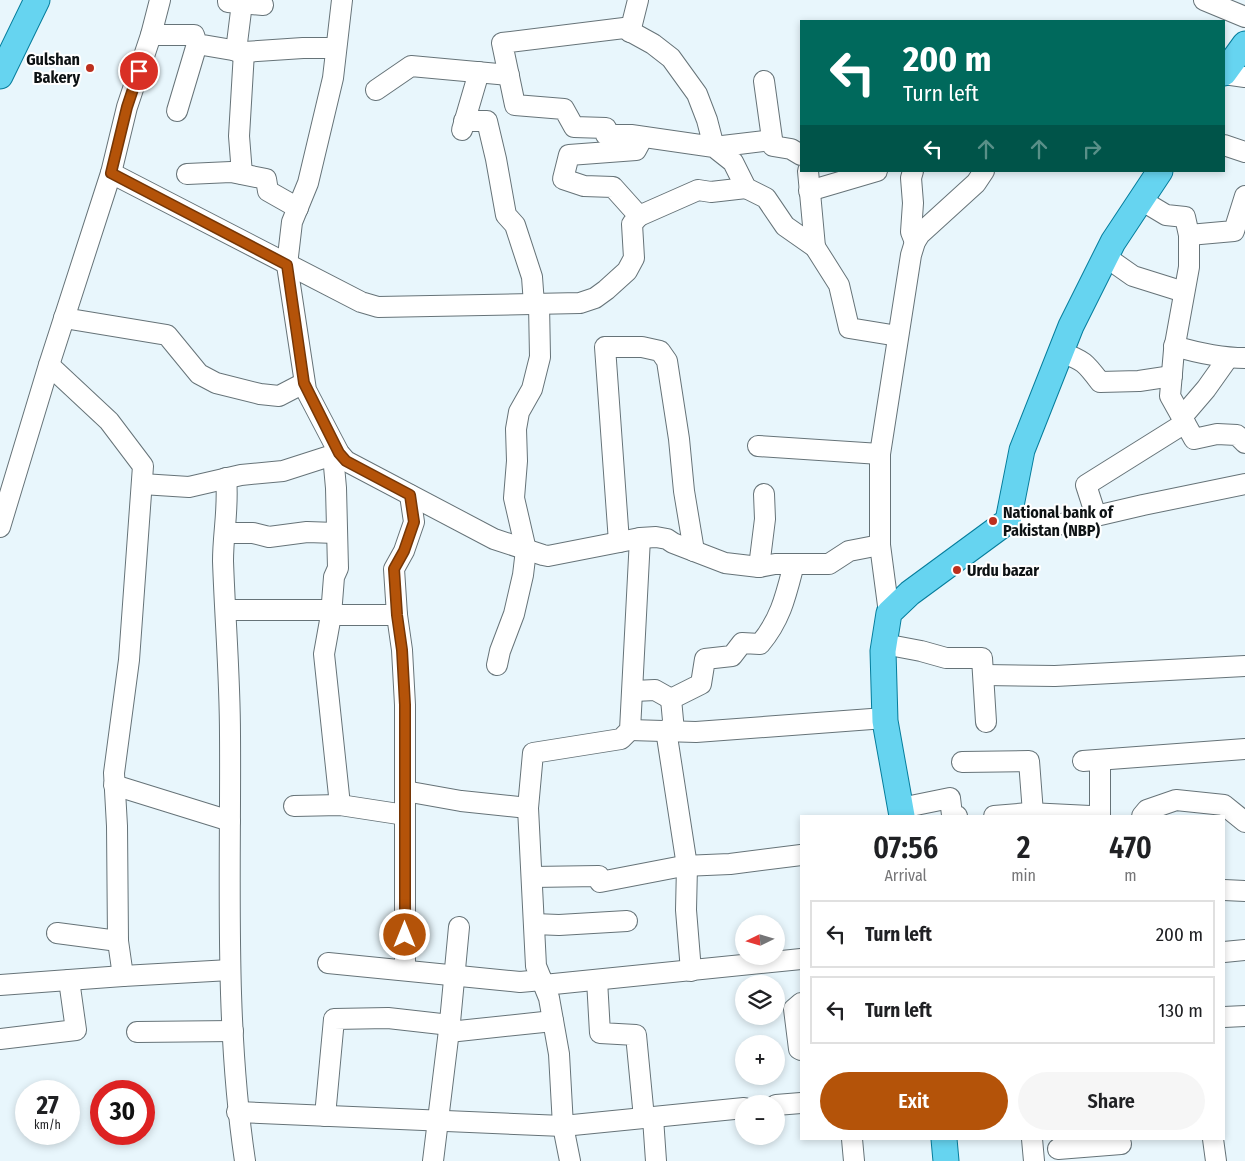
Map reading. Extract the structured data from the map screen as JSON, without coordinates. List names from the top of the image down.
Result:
{
  "places": ["Gulshan Bakery", "National bank of Pakistan (NBP)", "Urdu bazar"],
  "north": "left",
  "page": {
    "turn": ["200 m", "Turn left"],
    "eta": [
      "07:56",
      "Arrival",
      "2",
      "min",
      "470",
      "m"
    ],
    "list": [
      {
        "name": "Turn left",
        "value": "200 m"
      },
      {
        "name": "Turn left",
        "value": "130 m"
      }
    ],
    "map_buttons": ["+", "−"],
    "buttons": ["Exit", "Share"],
    "speed": "27 km/h",
    "limit": "30"
  }
}
